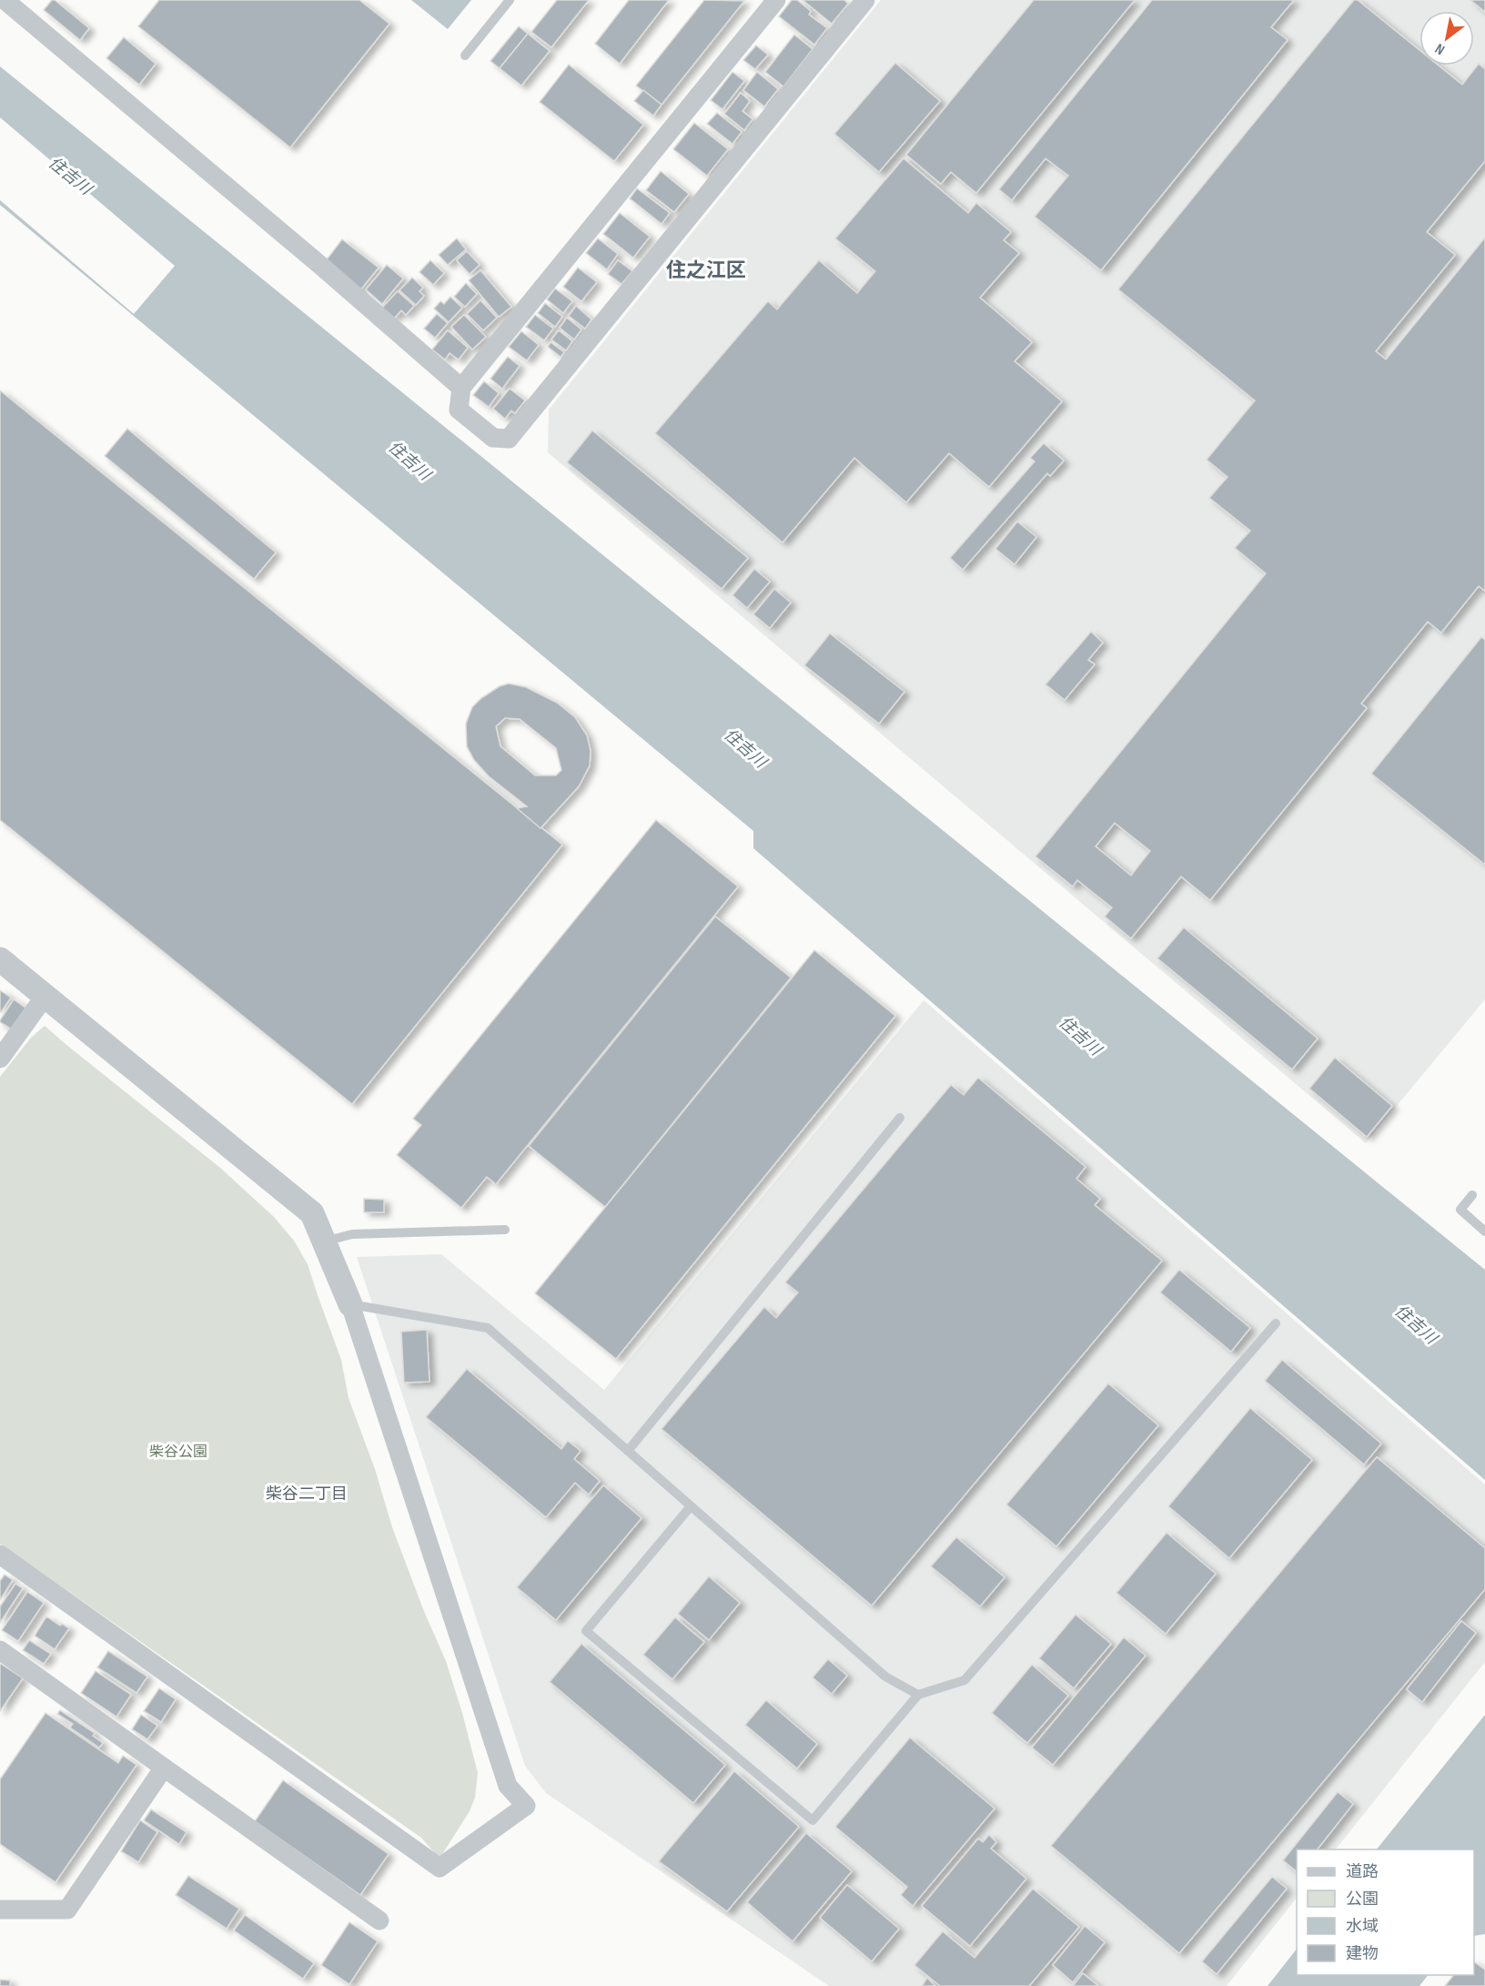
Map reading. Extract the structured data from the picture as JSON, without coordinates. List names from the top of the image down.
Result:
{
  "districts": ["住之江区", "柴谷二丁目"],
  "water": ["住吉川"],
  "parks": ["柴谷公園"],
  "legend": [
    "道路",
    "公園",
    "水域",
    "建物"
  ],
  "north": "bottom left"
}
